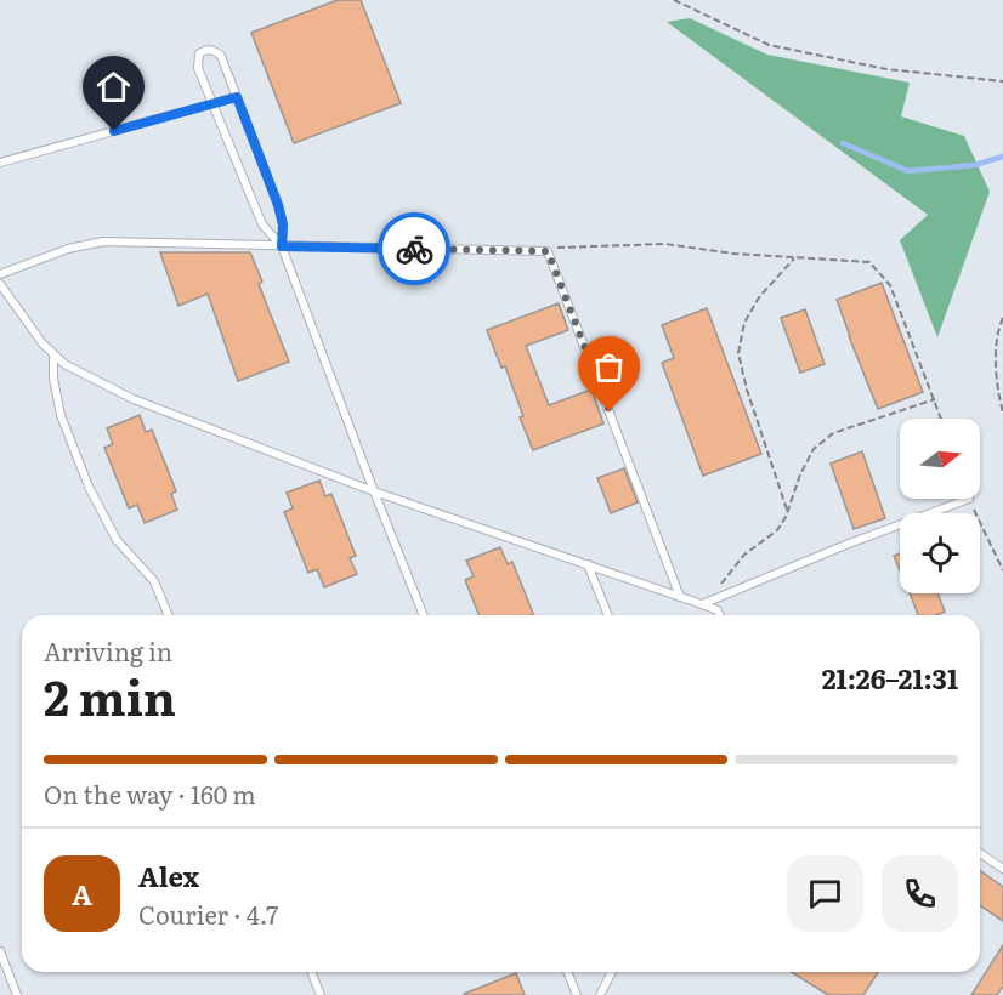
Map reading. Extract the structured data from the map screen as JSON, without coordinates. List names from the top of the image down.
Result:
{
  "north": "right",
  "page": {
    "heading": ["2 min", "Arriving in", "21:26–21:31"],
    "panel": ["Alex", "Courier · 4.7"],
    "bar": "On the way · 160 m",
    "round": "A"
  }
}
